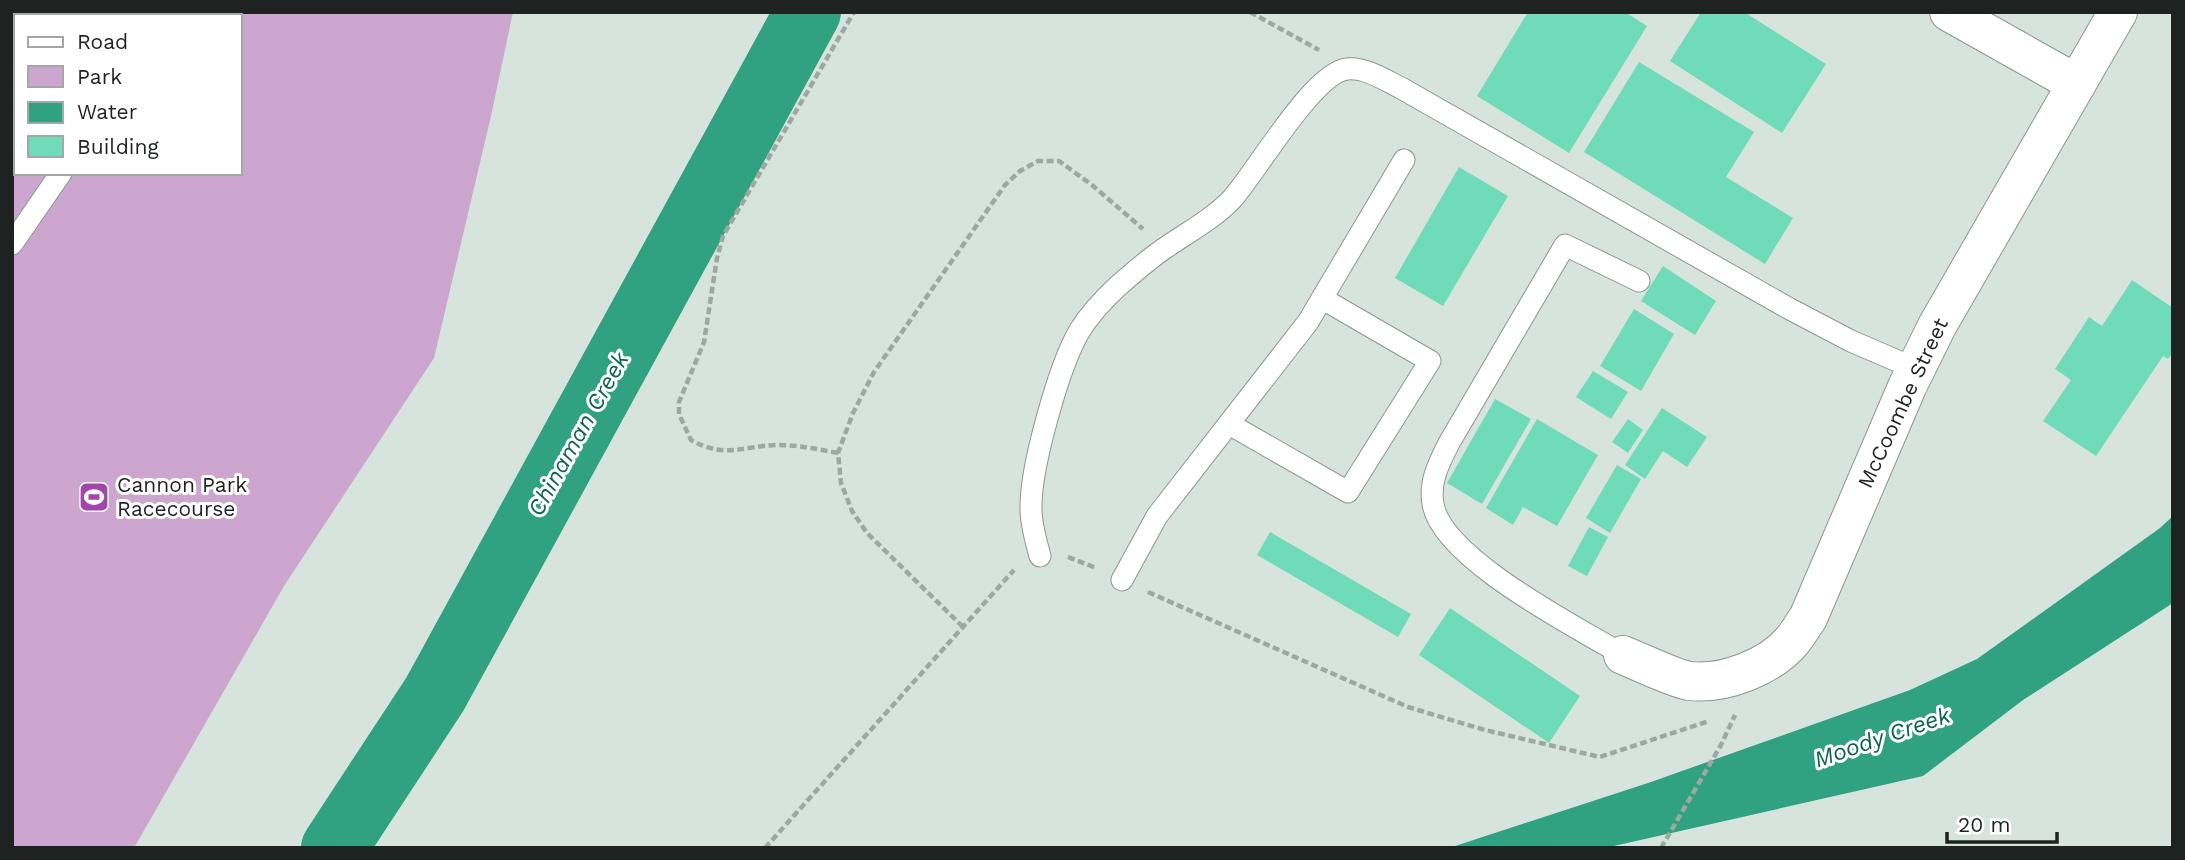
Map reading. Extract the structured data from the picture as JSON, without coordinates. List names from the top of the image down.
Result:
{
  "streets": {
    "street": ["McCoombe Street"]
  },
  "water": ["Chinaman Creek", "Moody Creek"],
  "places": {
    "sports": ["Cannon Park Racecourse"]
  },
  "legend": [
    "Road",
    "Park",
    "Water",
    "Building"
  ],
  "scale_bar": "20 m"
}
